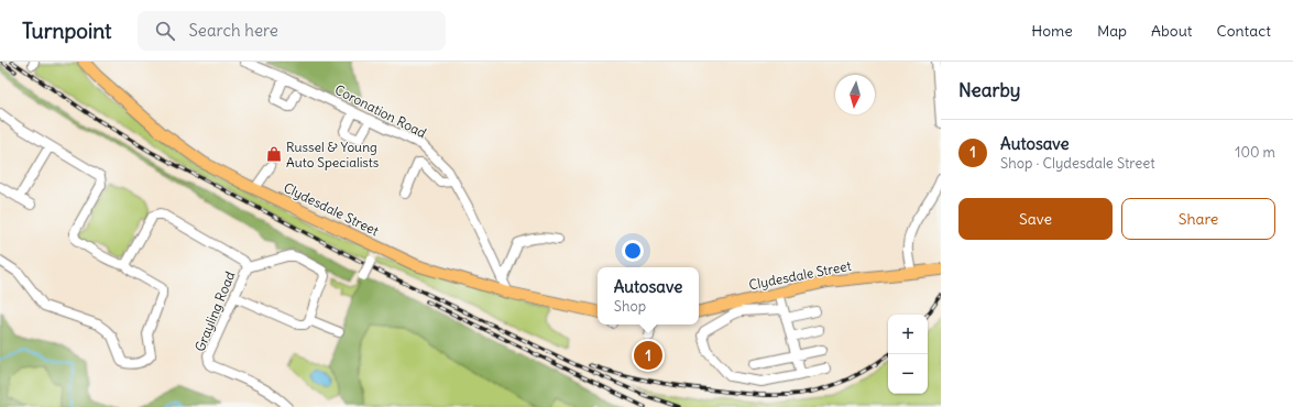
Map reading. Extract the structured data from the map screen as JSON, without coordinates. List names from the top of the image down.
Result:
{
  "streets": {
    "main road": ["Clydesdale Street"],
    "street": ["Coronation Road", "Grayling Road"]
  },
  "crossings": [
    ["Coronation Road", "Clydesdale Street"]
  ],
  "places": {
    "shop": ["Russel & Young Auto Specialists"]
  },
  "north": "bottom",
  "page": {
    "header": "Turnpoint",
    "search": "Search here",
    "nav": [
      "Home",
      "Map",
      "About",
      "Contact"
    ],
    "heading": "Nearby",
    "list": [
      {
        "mark": "1",
        "name": "Autosave",
        "note": "Shop · Clydesdale Street",
        "value": "100 m"
      }
    ],
    "buttons": ["Save", "Share"],
    "popup": ["Autosave", "Shop"],
    "map_buttons": ["+", "−"],
    "pins": "1"
  }
}
